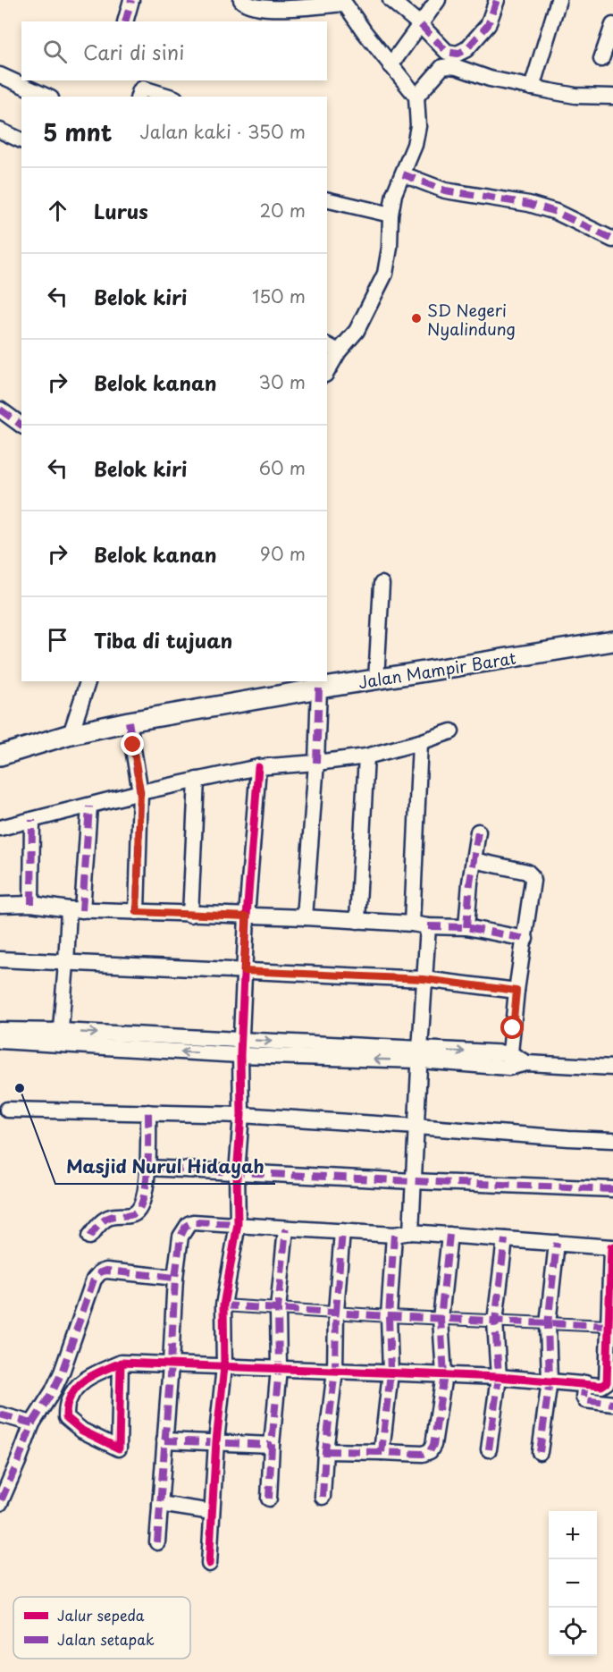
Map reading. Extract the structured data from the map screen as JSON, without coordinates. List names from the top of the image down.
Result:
{
  "streets": {
    "street": ["Jalan Mampir Barat"]
  },
  "places": ["SD Negeri Nyalindung", "Masjid Nurul Hidayah"],
  "legend": ["Jalur sepeda", "Jalan setapak"],
  "page": {
    "search": "Cari di sini",
    "heading": ["5 mnt", "Jalan kaki · 350 m"],
    "list": [
      ["Lurus", "20 m"],
      ["Belok kiri", "150 m"],
      ["Belok kanan", "30 m"],
      ["Belok kiri", "60 m"],
      ["Belok kanan", "90 m"],
      "Tiba di tujuan"
    ],
    "map_buttons": ["+", "−"]
  }
}
